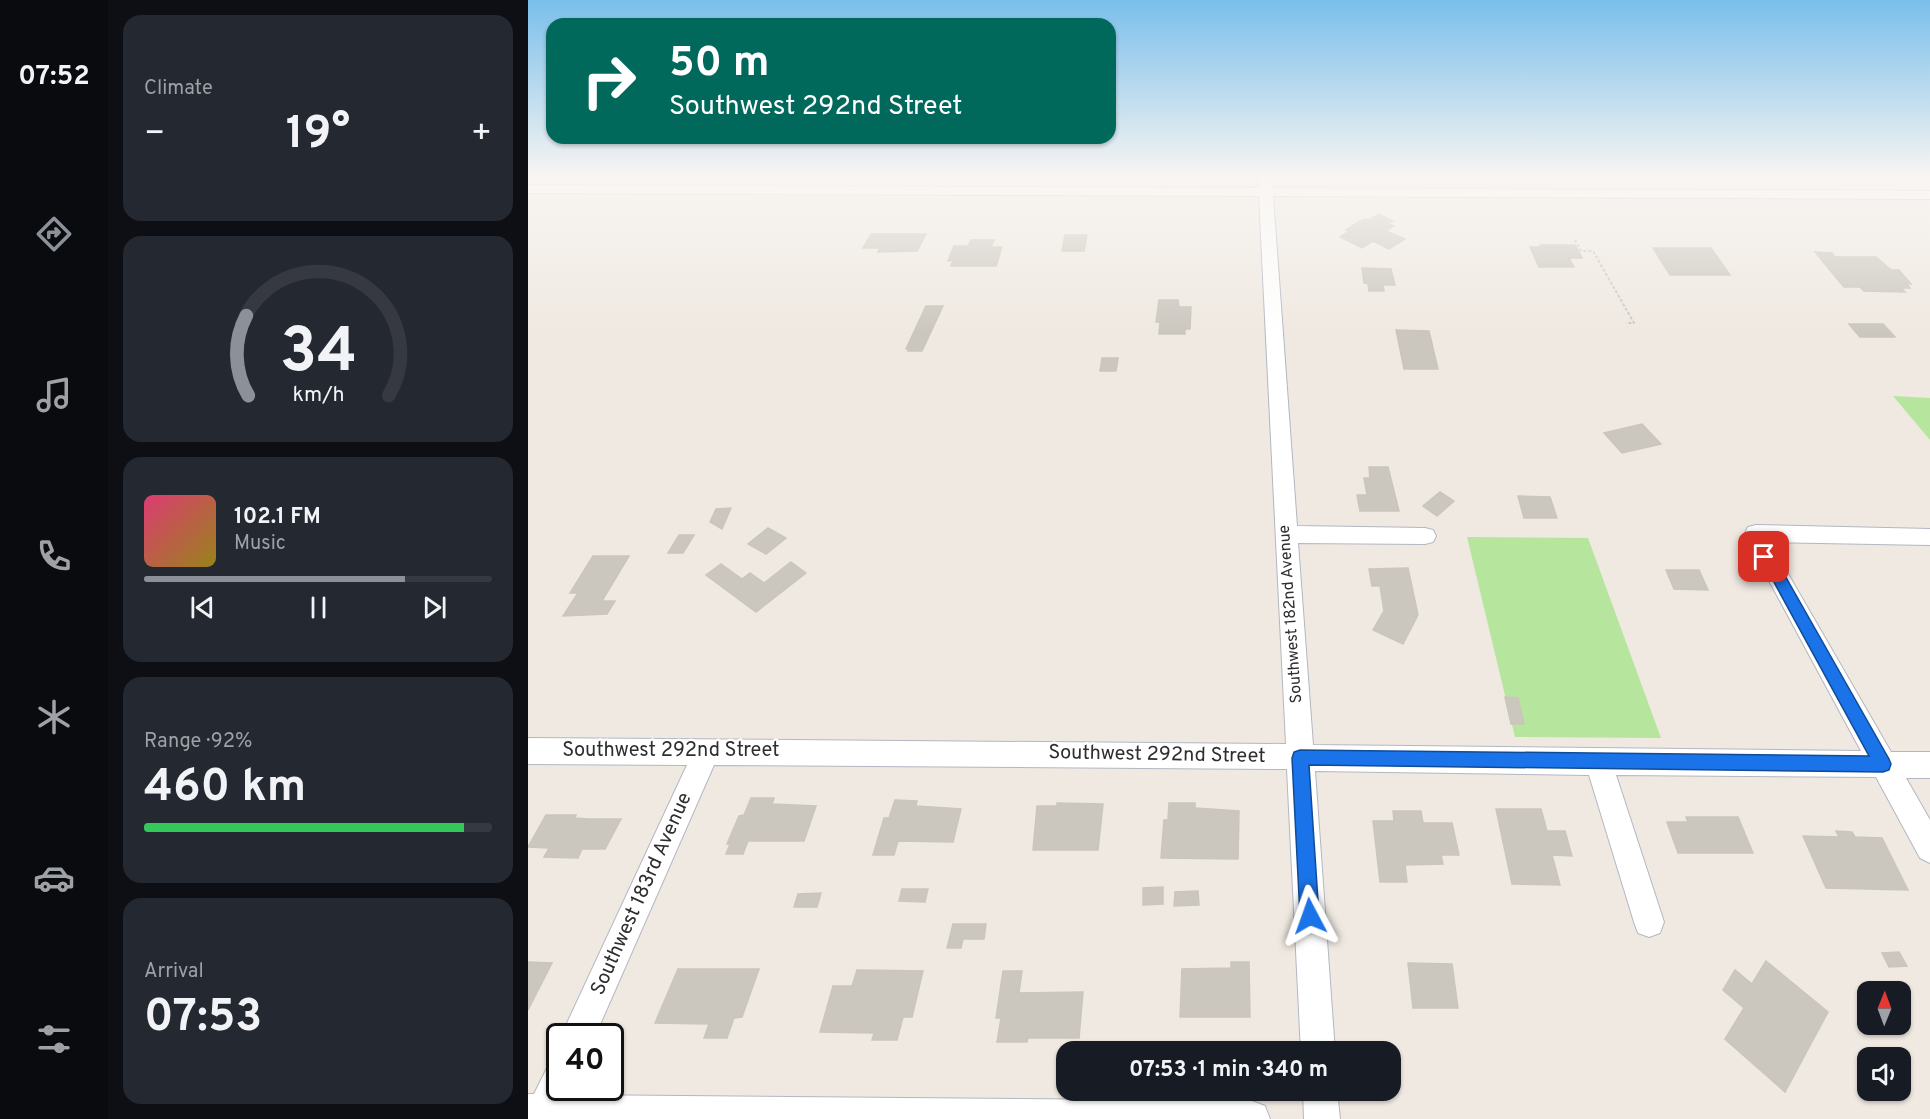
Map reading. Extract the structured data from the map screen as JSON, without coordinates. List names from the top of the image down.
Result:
{
  "streets": {
    "street": ["Southwest 182nd Avenue", "Southwest 292nd Street", "Southwest 183rd Avenue"]
  },
  "crossings": [
    ["Southwest 182nd Avenue", "Southwest 292nd Street"],
    ["Southwest 292nd Street", "Southwest 183rd Avenue"]
  ],
  "north": "top",
  "page": {
    "tabs": "07:52",
    "tile": [
      "Climate",
      ["Range · 92%", "460 km"],
      ["Arrival", "07:53"]
    ],
    "turn": ["50 m", "Southwest 292nd Street"],
    "heat": ["−", "19°", "+"],
    "song": ["102.1 FM", "Music"],
    "limit": "40",
    "trip": "07:53 · 1 min · 340 m",
    "gauge": ["34", "km/h"]
  }
}
